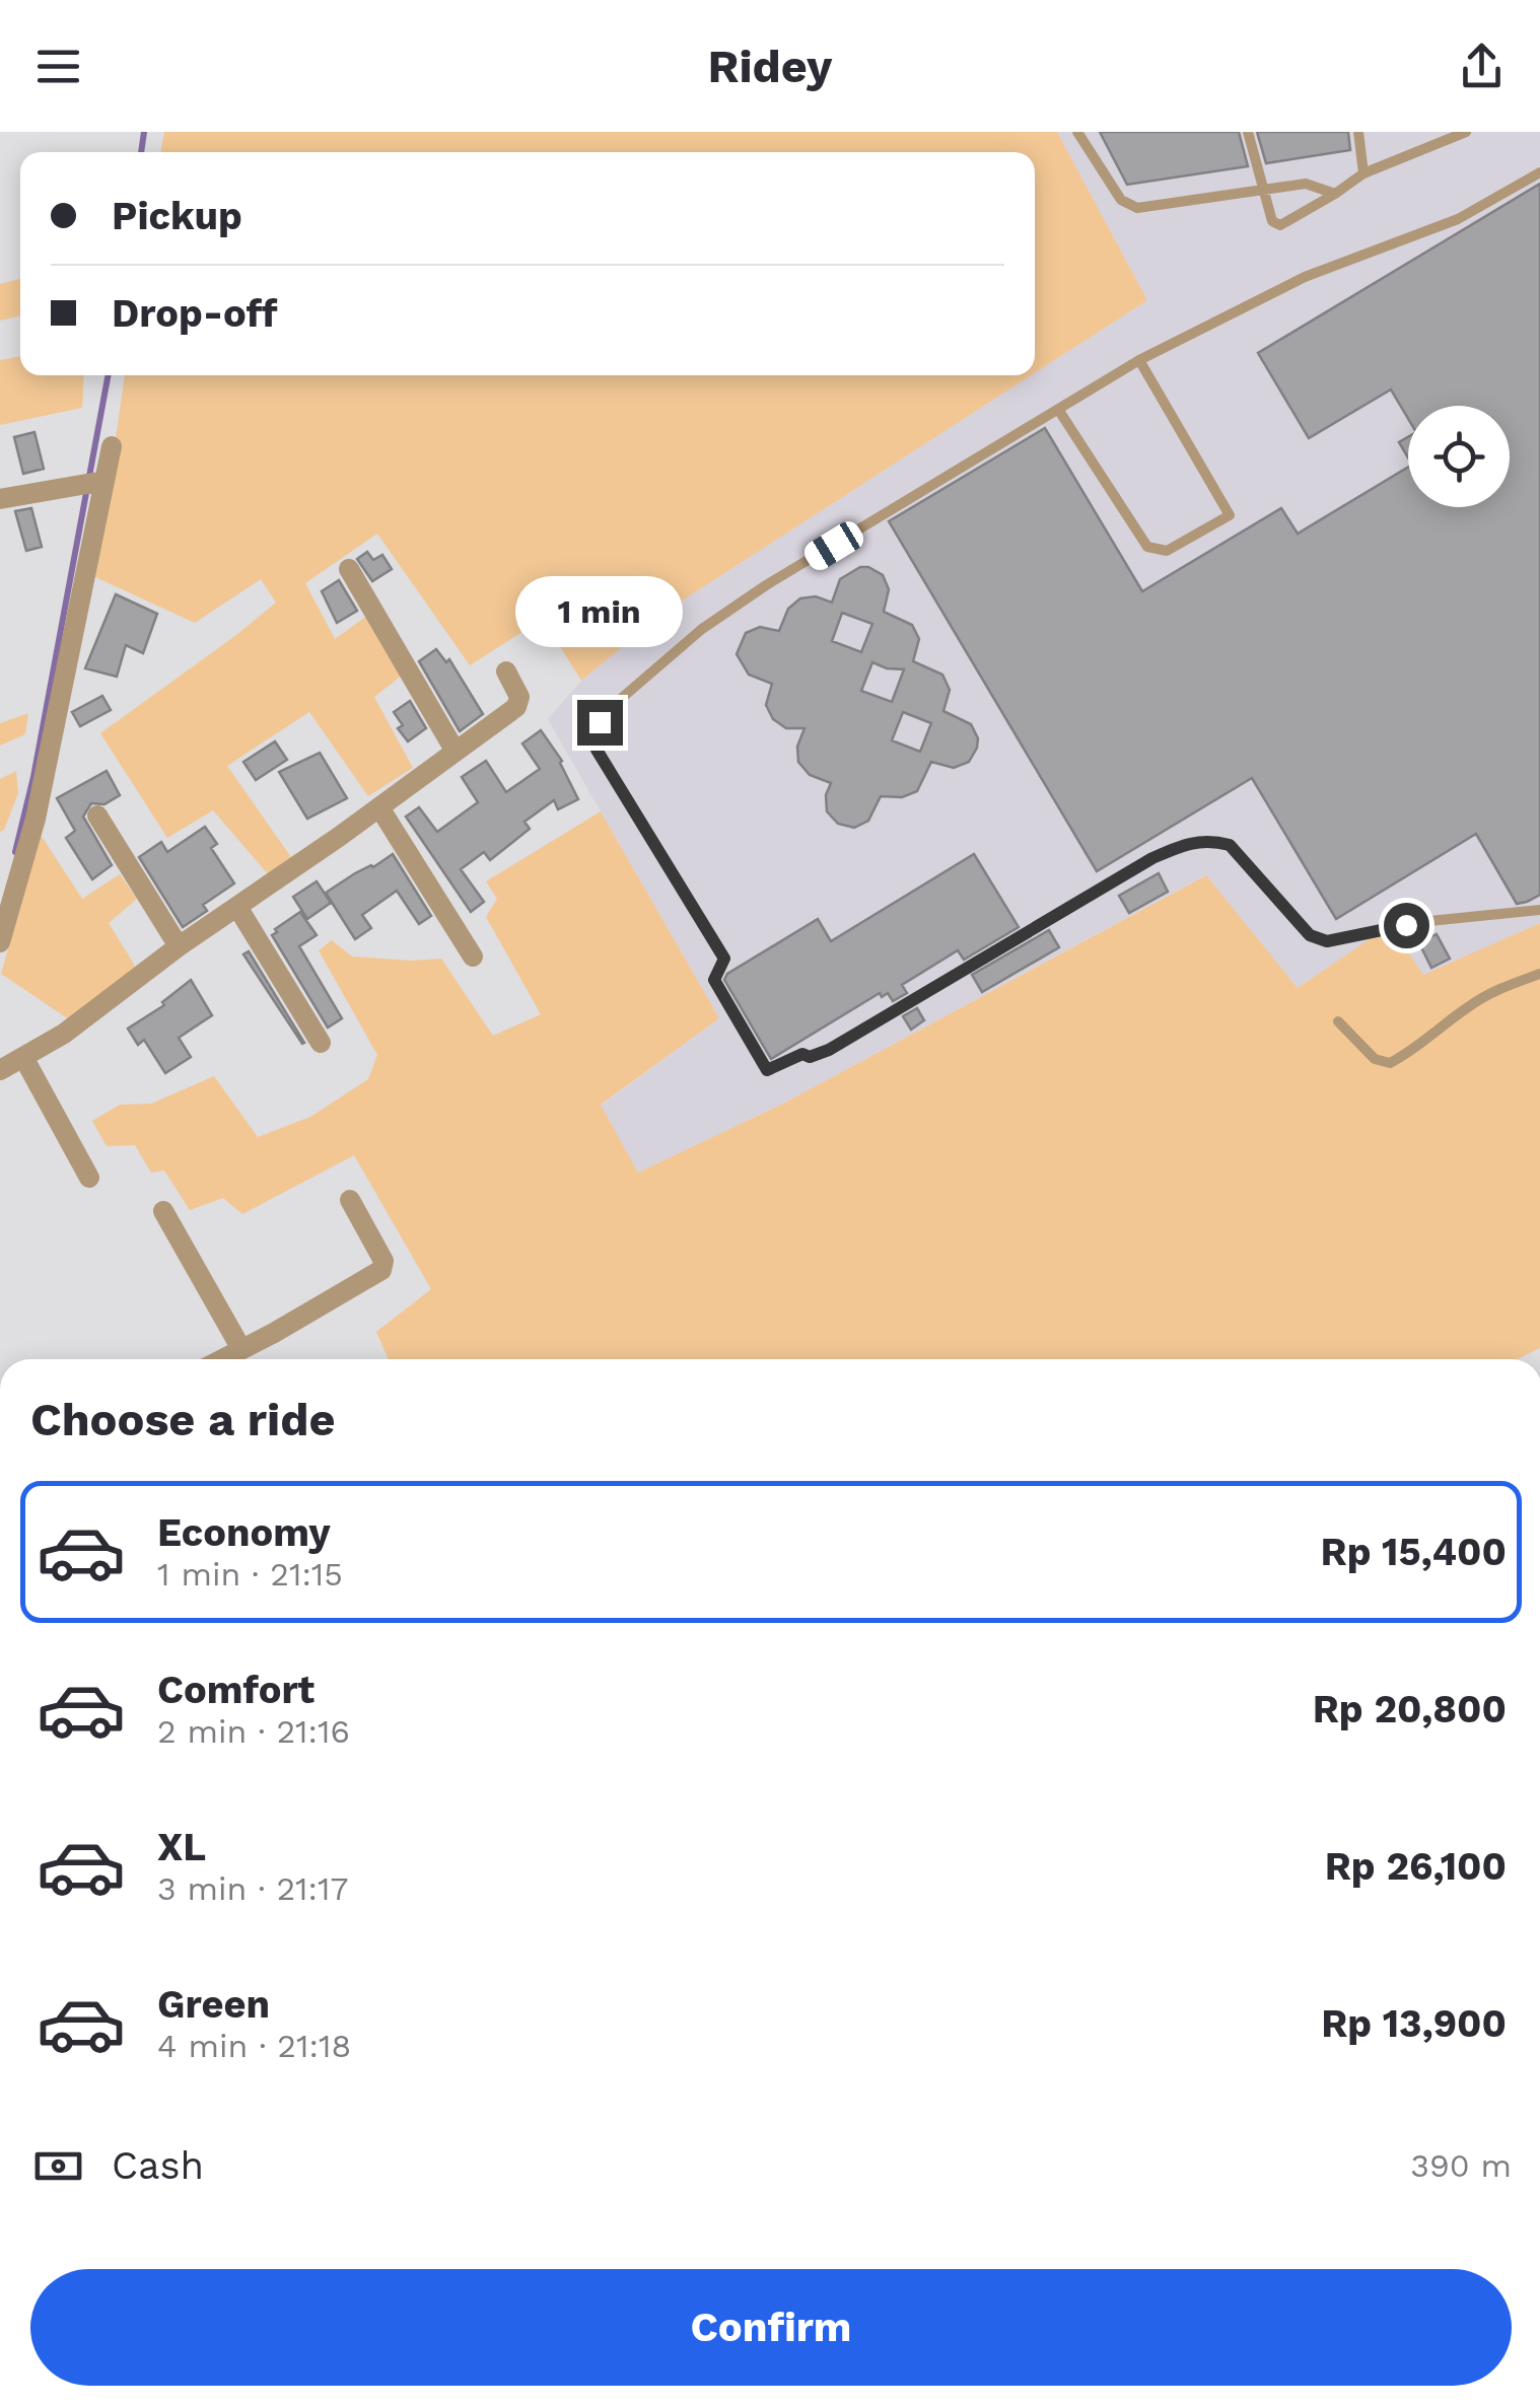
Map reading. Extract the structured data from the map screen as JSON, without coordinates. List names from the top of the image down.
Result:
{
  "page": {
    "header": "Ridey",
    "banner": ["Pickup", "Drop-off"],
    "bubble": "1 min",
    "heading": "Choose a ride",
    "list": [
      {
        "name": "Economy",
        "note": "1 min · 21:15",
        "value": "Rp 15,400"
      },
      {
        "name": "Comfort",
        "note": "2 min · 21:16",
        "value": "Rp 20,800"
      },
      {
        "name": "XL",
        "note": "3 min · 21:17",
        "value": "Rp 26,100"
      },
      {
        "name": "Green",
        "note": "4 min · 21:18",
        "value": "Rp 13,900"
      }
    ],
    "pay": ["Cash", "390 m"],
    "buttons": "Confirm"
  }
}
